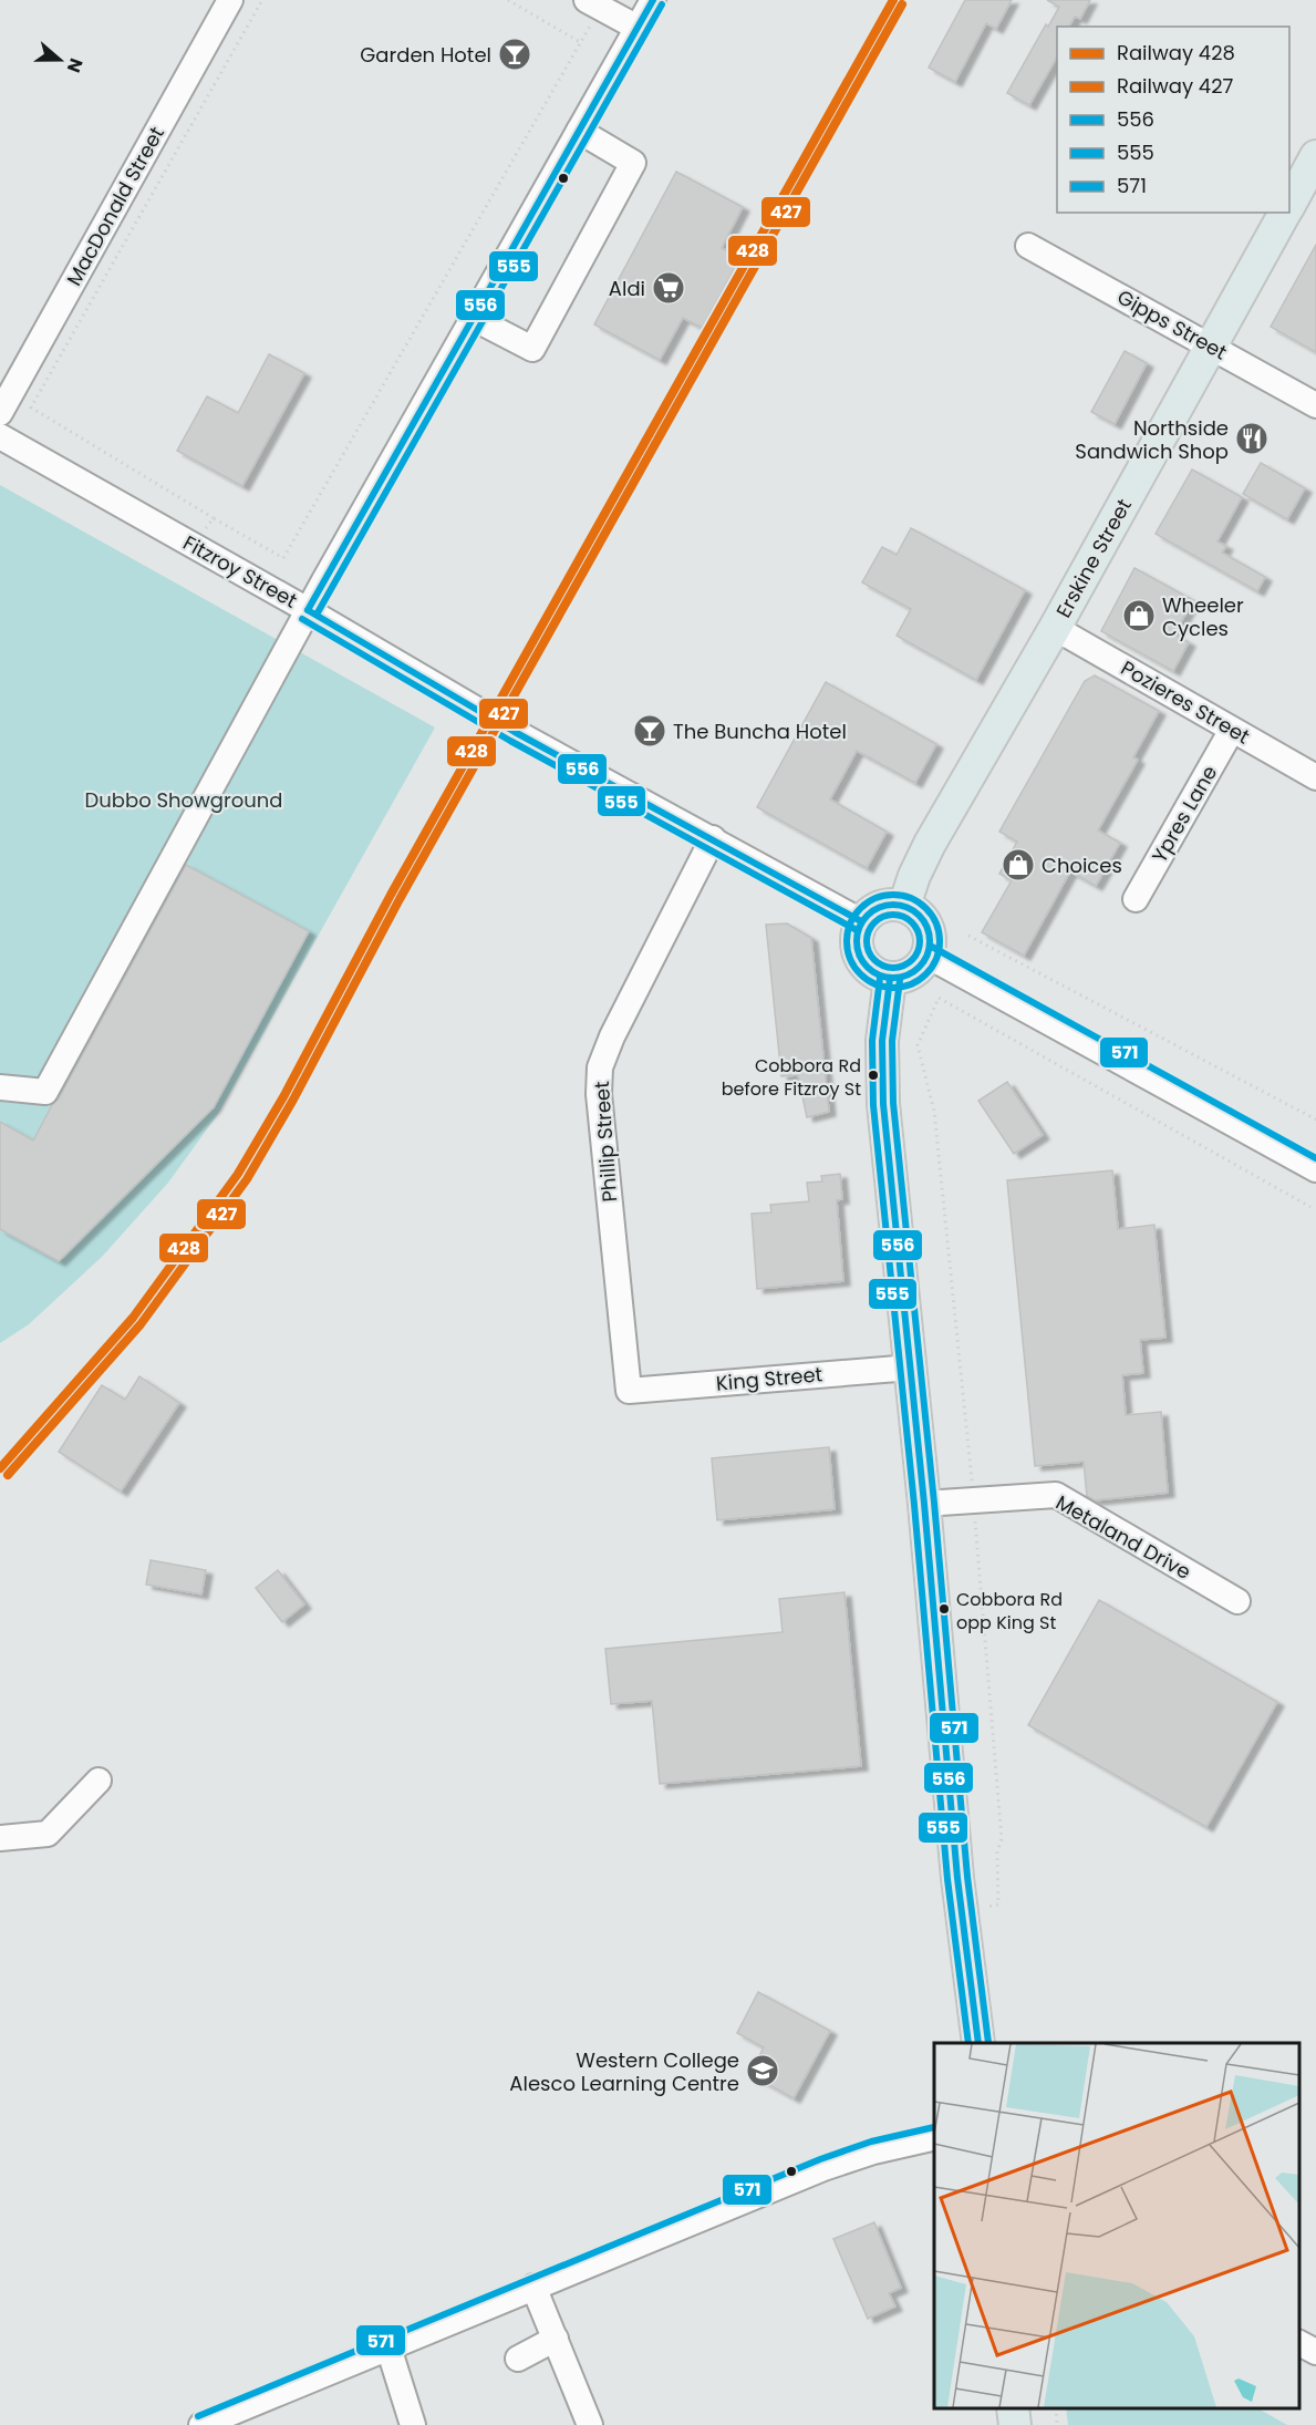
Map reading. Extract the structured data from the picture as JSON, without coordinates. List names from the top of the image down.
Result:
{
  "streets": {
    "main road": ["Erskine Street"],
    "street": [
      "MacDonald Street",
      "Gipps Street",
      "Fitzroy Street",
      "Pozieres Street",
      "Ypres Lane",
      "Phillip Street",
      "King Street",
      "Metaland Drive"
    ]
  },
  "crossings": [
    ["Gipps Street", "Erskine Street"],
    ["Erskine Street", "Fitzroy Street"],
    ["Erskine Street", "Pozieres Street"],
    ["Fitzroy Street", "Phillip Street"],
    ["Pozieres Street", "Ypres Lane"],
    ["Phillip Street", "King Street"]
  ],
  "parks": ["Dubbo Showground"],
  "places": {
    "bar": ["Garden Hotel", "The Buncha Hotel"],
    "supermarket": ["Aldi"],
    "restaurant": ["Northside Sandwich Shop"],
    "shop": ["Wheeler Cycles", "Choices"],
    "other": ["Cobbora Rd before Fitzroy St", "Cobbora Rd opp King St"],
    "school or university": ["Western College Alesco Learning Centre"]
  },
  "lines": [
    "rail line 428",
    "transit line 556",
    "rail line 427",
    "transit line 555",
    "transit line 571"
  ],
  "legend": [
    "Railway 428",
    "Railway 427",
    "556",
    "555",
    "571"
  ],
  "north": "right"
}
